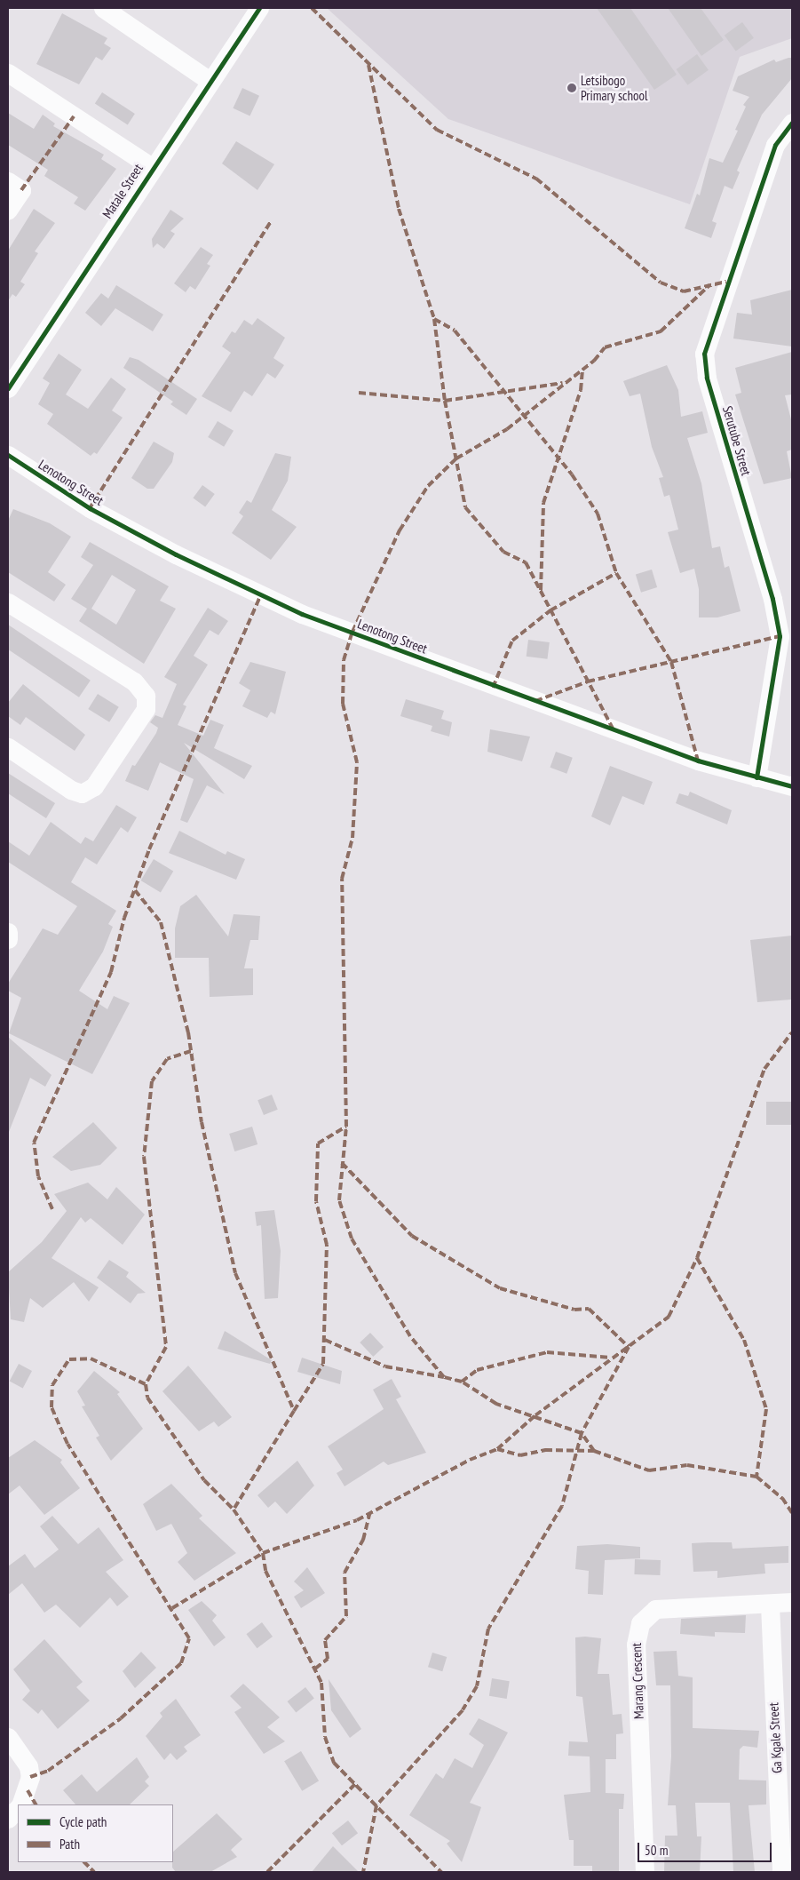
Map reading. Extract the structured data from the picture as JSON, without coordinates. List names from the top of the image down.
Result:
{
  "streets": {
    "street": [
      "Matale Street",
      "Serutube Street",
      "Lenotong Street",
      "Marang Crescent",
      "Ga Kgale Street"
    ]
  },
  "crossings": [
    ["Serutube Street", "Lenotong Street"],
    ["Marang Crescent", "Ga Kgale Street"]
  ],
  "places": ["Letsibogo Primary school"],
  "legend": ["Cycle path", "Path"],
  "scale_bar": "50 m"
}
